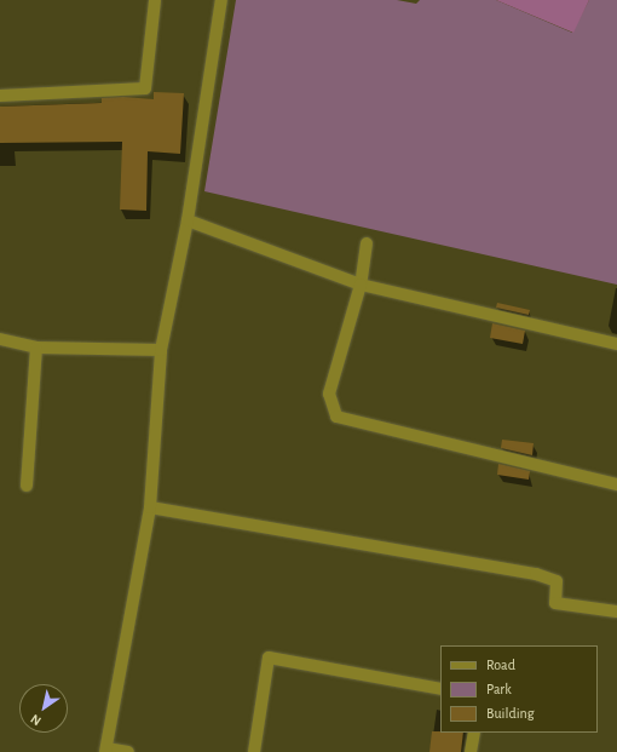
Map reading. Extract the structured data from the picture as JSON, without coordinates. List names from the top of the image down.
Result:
{
  "legend": ["Road", "Park", "Building"],
  "north": "bottom left"
}
